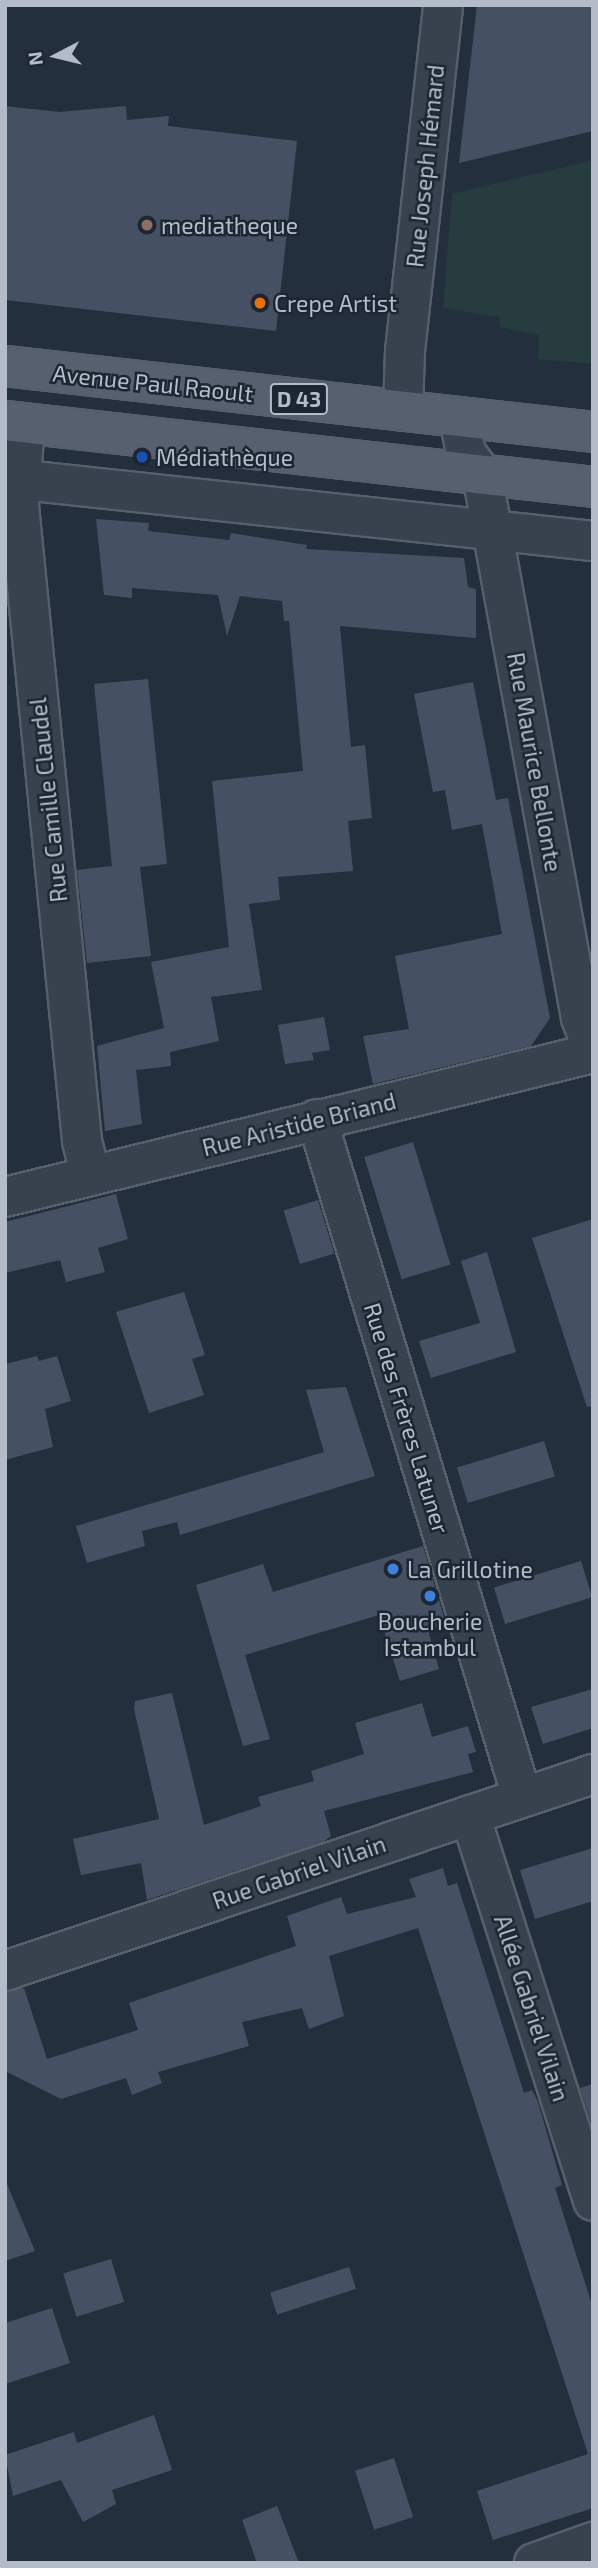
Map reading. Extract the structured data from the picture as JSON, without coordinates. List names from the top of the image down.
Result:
{
  "streets": {
    "main road": ["Avenue Paul Raoult", "D 43"],
    "street": [
      "Rue Joseph Hémard",
      "Rue Maurice Bellonte",
      "Rue Camille Claudel",
      "Rue Aristide Briand",
      "Rue des Frères Latuner",
      "Rue Gabriel Vilain",
      "Allée Gabriel Vilain"
    ]
  },
  "crossings": [
    ["Rue Joseph Hémard", "Avenue Paul Raoult"],
    ["Rue Maurice Bellonte", "Rue Aristide Briand"],
    ["Rue Camille Claudel", "Rue Aristide Briand"],
    ["Rue Aristide Briand", "Rue des Frères Latuner"],
    ["Rue des Frères Latuner", "Rue Gabriel Vilain"],
    ["Rue Gabriel Vilain", "Allée Gabriel Vilain"]
  ],
  "places": [
    "mediatheque",
    "Crepe Artist",
    "Médiathèque",
    "La Grillotine",
    "Boucherie Istambul"
  ],
  "north": "left"
}
